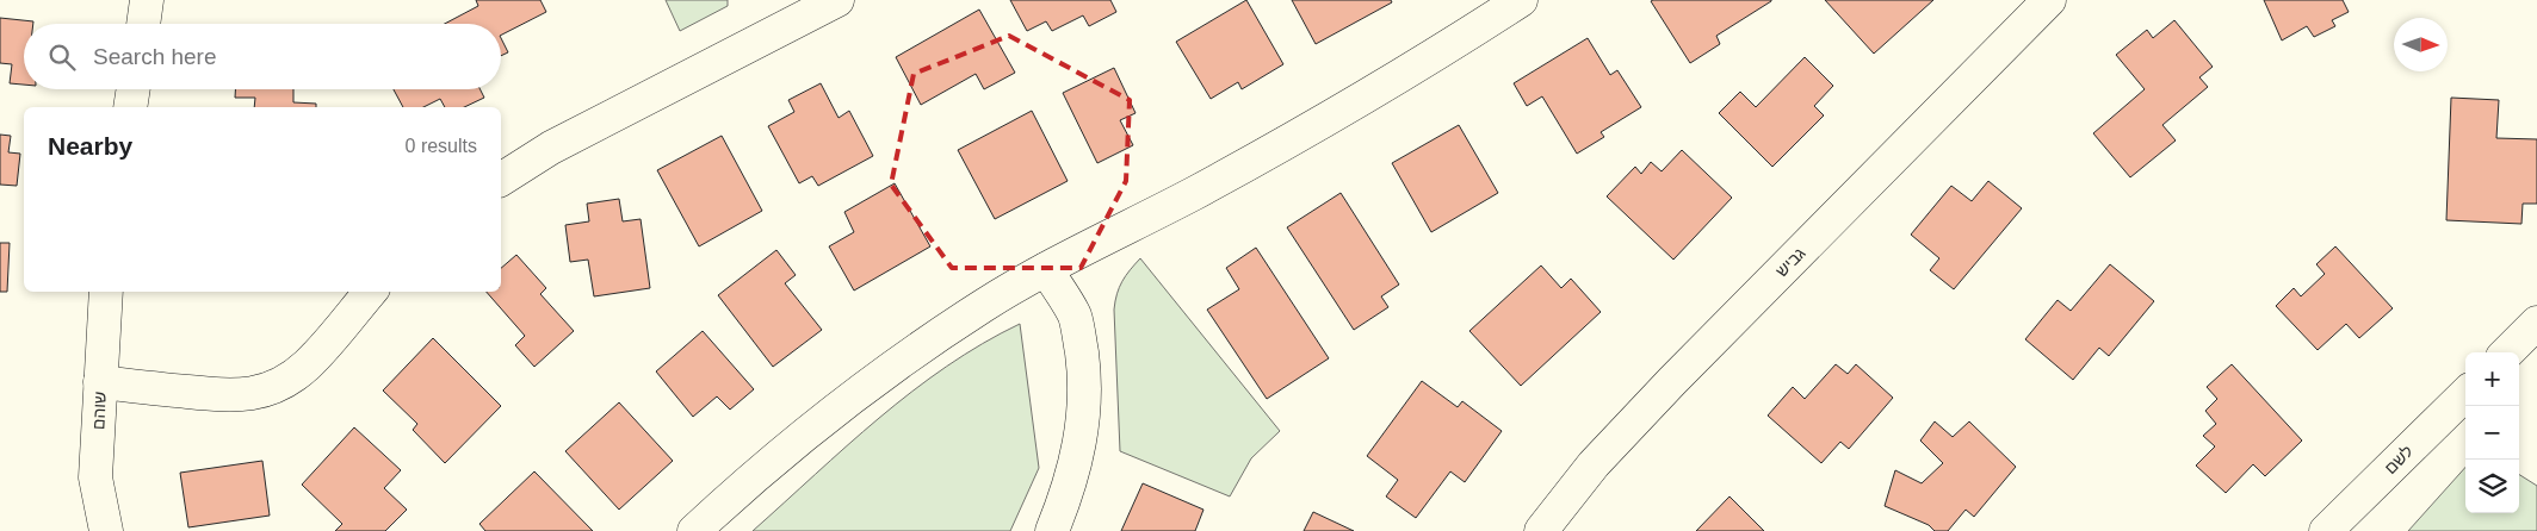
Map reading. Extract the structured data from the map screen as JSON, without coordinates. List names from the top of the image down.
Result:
{
  "streets": {
    "street": ["גביש", "שוהם", "לשם"]
  },
  "north": "right",
  "page": {
    "search": "Search here",
    "heading": ["Nearby", "0 results"],
    "map_buttons": ["+", "−"]
  }
}
